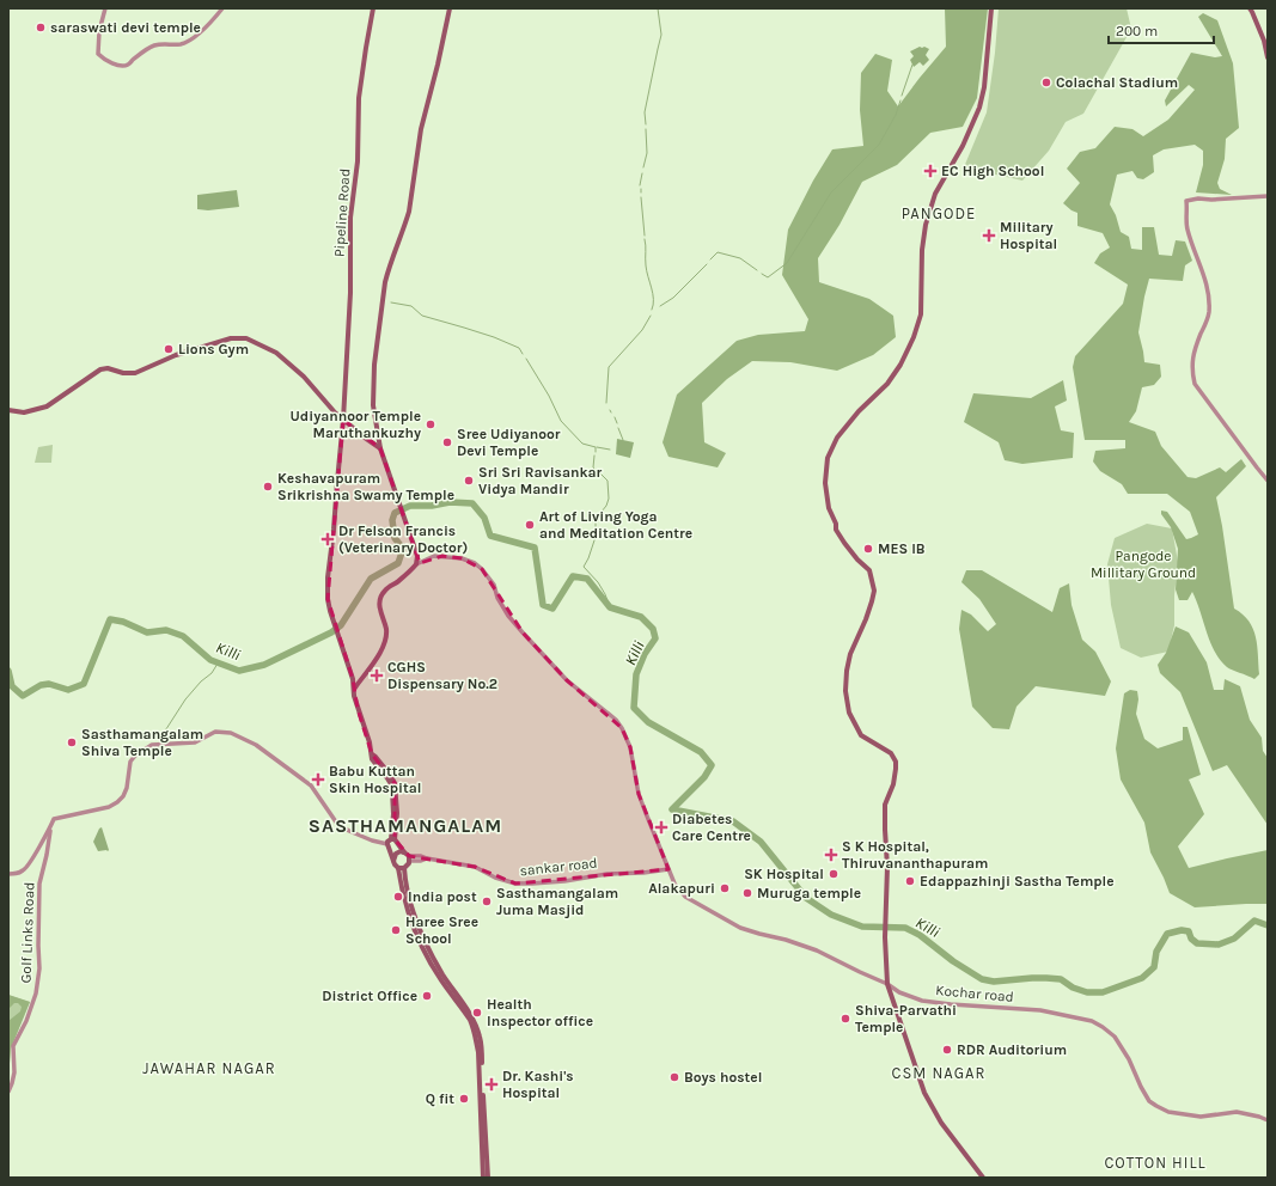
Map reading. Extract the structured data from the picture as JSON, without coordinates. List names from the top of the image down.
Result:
{
  "streets": {
    "main road": ["Pipeline Road"],
    "street": ["sankar road", "Golf Links Road", "Kochar road"]
  },
  "crossings": [
    ["sankar road", "Kochar road"]
  ],
  "districts": [
    "PANGODE",
    "SASTHAMANGALAM",
    "JAWAHAR NAGAR",
    "CSM NAGAR",
    "COTTON HILL"
  ],
  "water": ["Killi"],
  "parks": ["Pangode Millitary Ground"],
  "places": {
    "other": [
      "saraswati devi temple",
      "Colachal Stadium",
      "Lions Gym",
      "Udiyannoor Temple Maruthankuzhy",
      "Sree Udiyanoor Devi Temple",
      "Sri Sri Ravisankar Vidya Mandir",
      "Keshavapuram Srikrishna Swamy Temple",
      "Art of Living Yoga and Meditation Centre",
      "MES IB",
      "Sasthamangalam Shiva Temple",
      "SK Hospital",
      "Edappazhinji Sastha Temple",
      "Alakapuri",
      "Muruga temple",
      "India post",
      "Sasthamangalam Juma Masjid",
      "Haree Sree School",
      "District Office",
      "Health Inspector office",
      "Shiva-Parvathi Temple",
      "RDR Auditorium",
      "Boys hostel",
      "Q fit"
    ],
    "health": [
      "EC High School",
      "Military Hospital",
      "Dr Felson Francis (Veterinary Doctor)",
      "CGHS Dispensary No.2",
      "Babu Kuttan Skin Hospital",
      "Diabetes Care Centre",
      "S K Hospital, Thiruvananthapuram",
      "Dr. Kashi's Hospital"
    ]
  },
  "scale_bar": "200 m"
}
